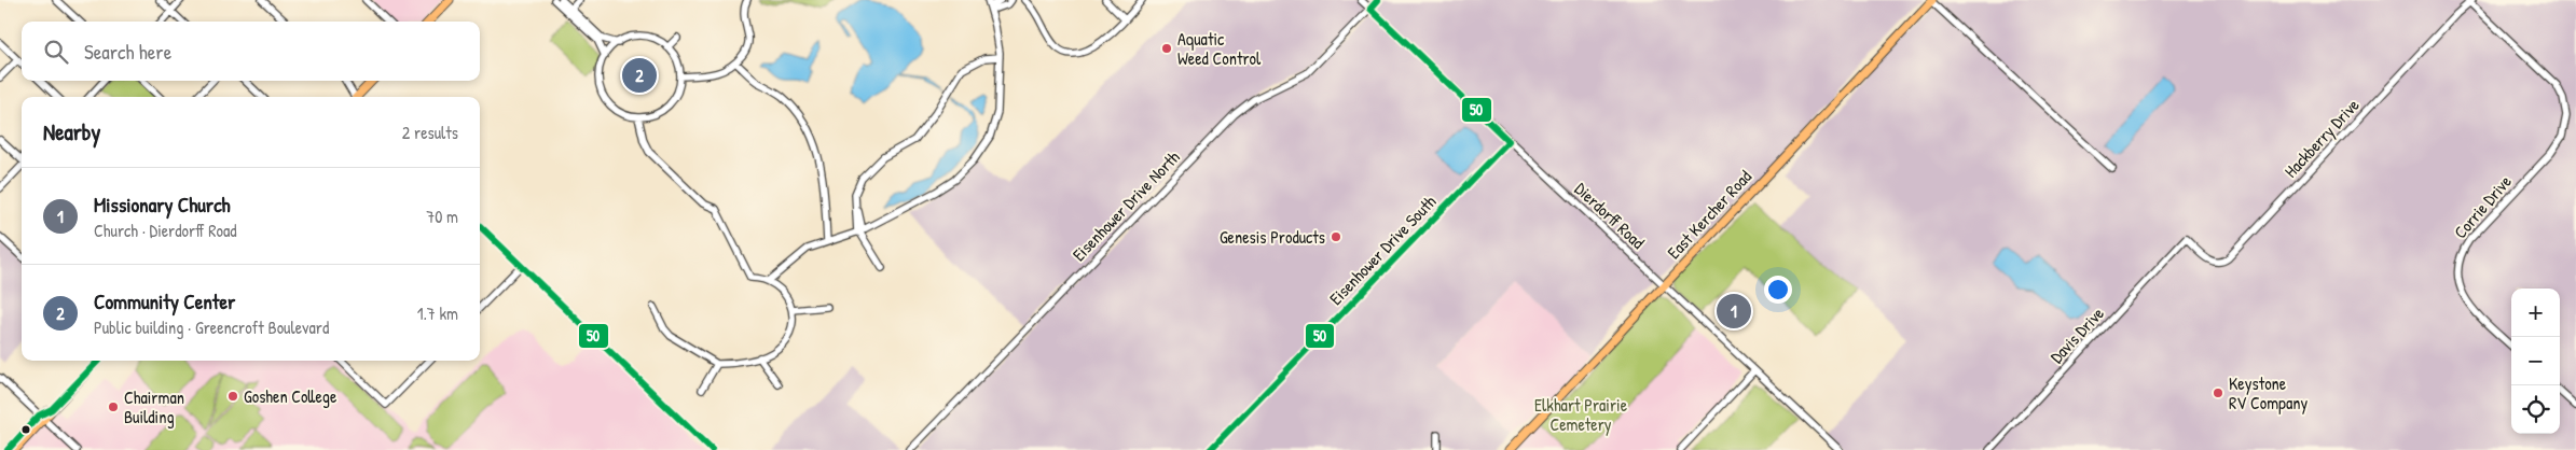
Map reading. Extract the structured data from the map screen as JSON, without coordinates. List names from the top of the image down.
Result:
{
  "streets": {
    "main road": ["East Kercher Road"],
    "street": [
      "Hackberry Drive",
      "Eisenhower Drive North",
      "Corrie Drive",
      "Dierdorff Road",
      "Eisenhower Drive South",
      "Davis Drive"
    ]
  },
  "crossings": [
    ["Hackberry Drive", "Corrie Drive"],
    ["Hackberry Drive", "Davis Drive"],
    ["Eisenhower Drive North", "Dierdorff Road"],
    ["East Kercher Road", "Dierdorff Road"],
    ["Dierdorff Road", "Eisenhower Drive South"]
  ],
  "parks": ["Elkhart Prairie Cemetery"],
  "places": [
    "Aquatic Weed Control",
    "Genesis Products",
    "Keystone RV Company",
    "Goshen College",
    "Chairman Building"
  ],
  "lines": ["transit line 50"],
  "page": {
    "search": "Search here",
    "pins": ["2", "1"],
    "heading": ["Nearby", "2 results"],
    "list": [
      {
        "mark": "1",
        "name": "Missionary Church",
        "note": "Church · Dierdorff Road",
        "value": "70 m"
      },
      {
        "mark": "2",
        "name": "Community Center",
        "note": "Public building · Greencroft Boulevard",
        "value": "1.7 km"
      }
    ],
    "map_buttons": ["+", "−"]
  }
}
